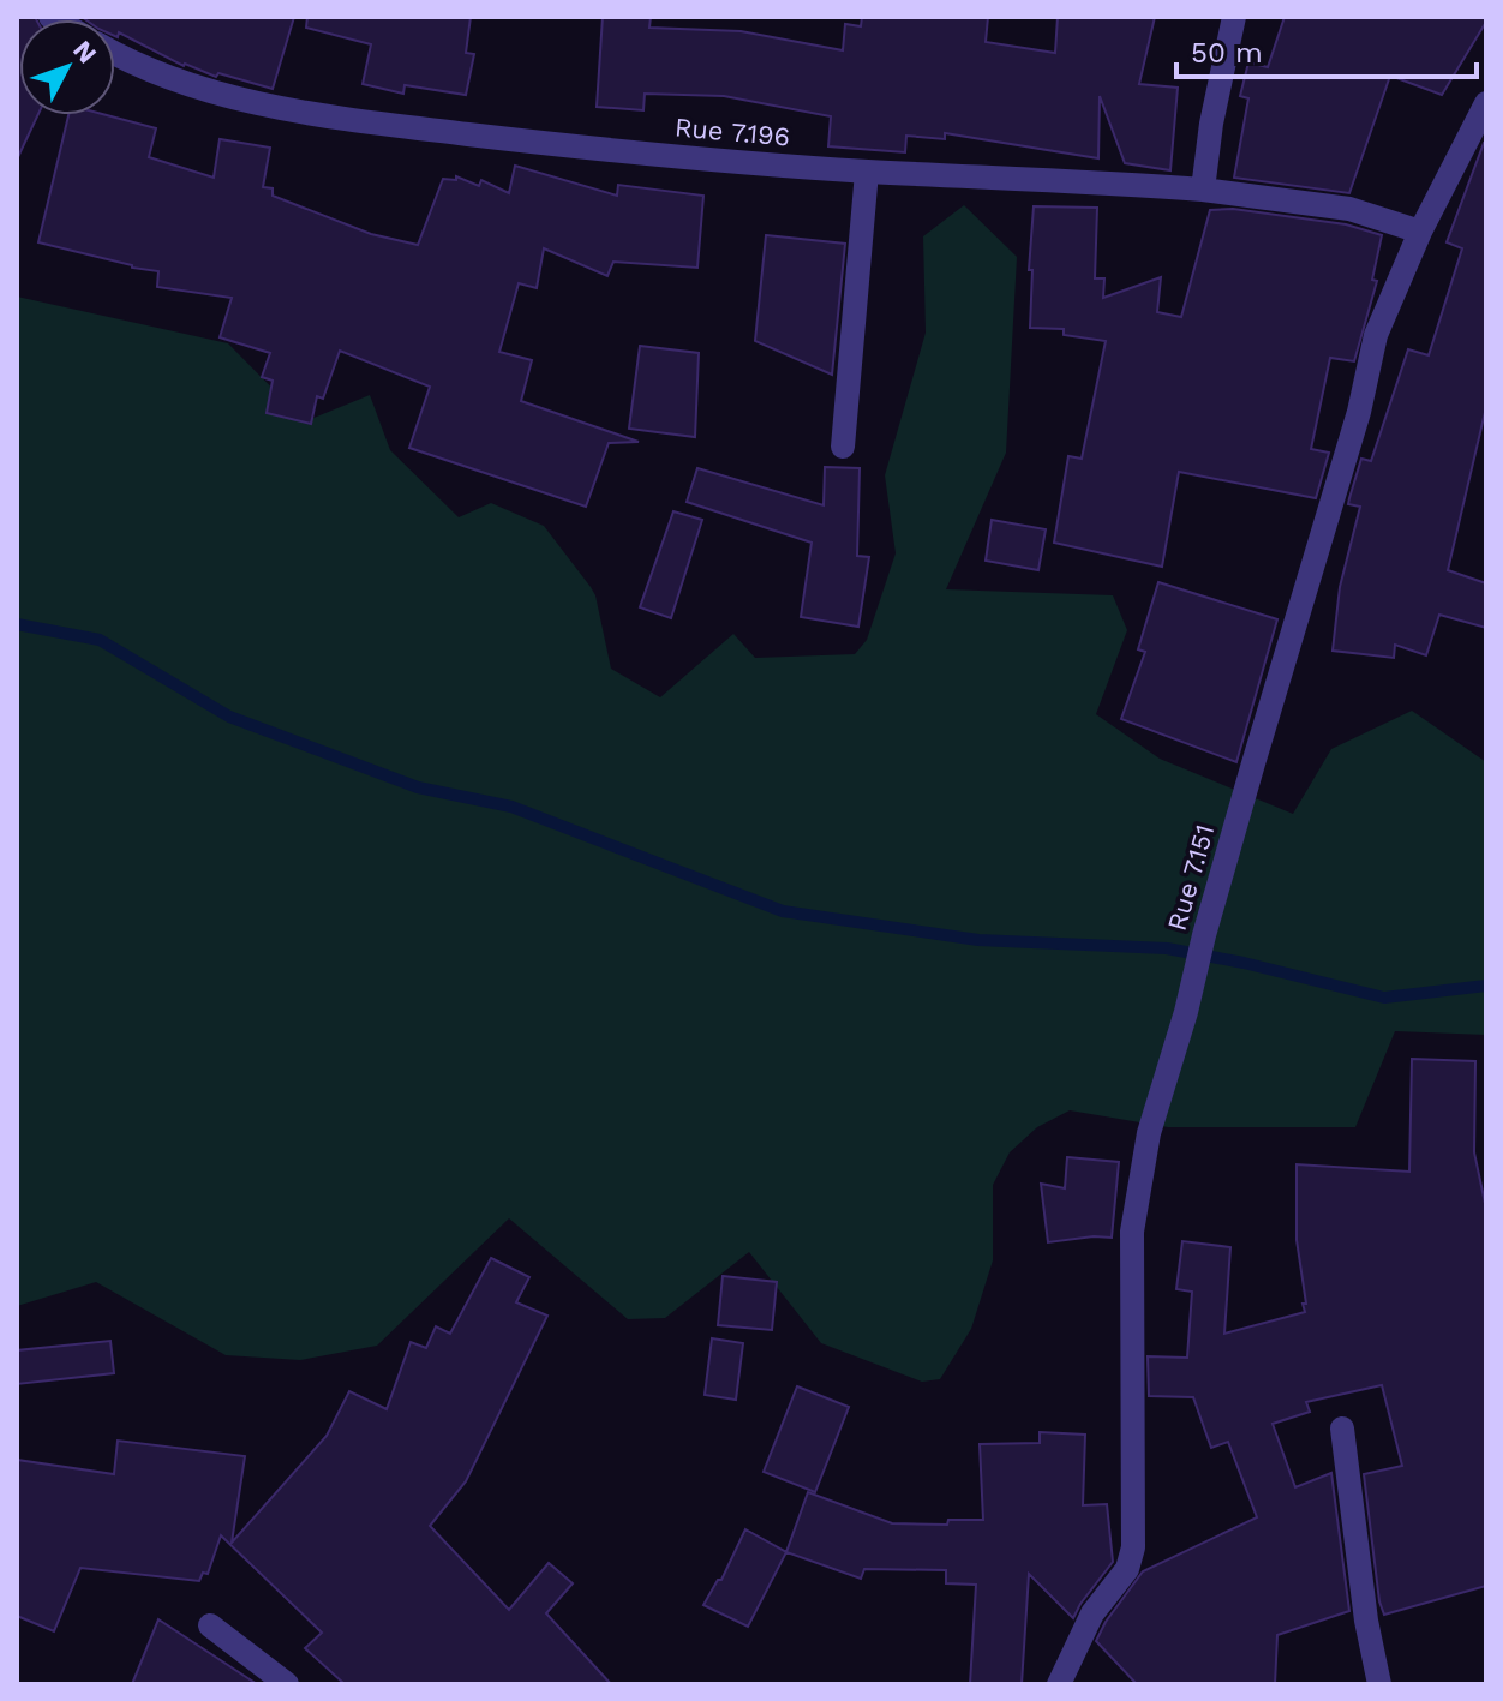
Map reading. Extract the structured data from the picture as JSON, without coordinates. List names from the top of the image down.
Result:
{
  "streets": {
    "street": ["Rue 7.196", "Rue 7.151"]
  },
  "crossings": [
    ["Rue 7.196", "Rue 7.151"]
  ],
  "scale_bar": "50 m",
  "north": "top right"
}
